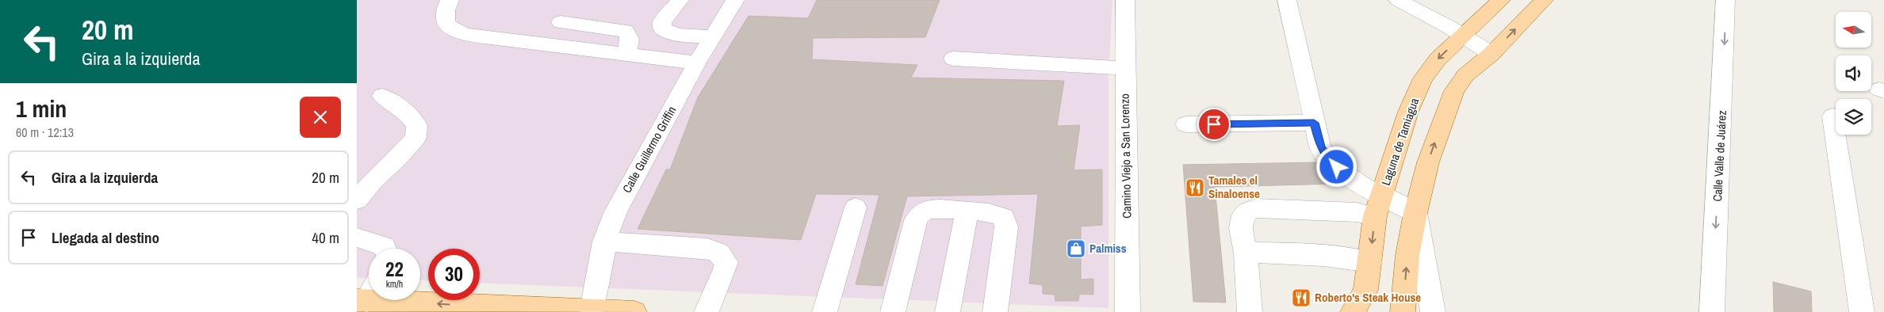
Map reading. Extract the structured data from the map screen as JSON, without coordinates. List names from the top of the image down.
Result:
{
  "streets": {
    "main road": ["Laguna de Tamiagua"],
    "street": ["Calle Guillermo Griffin", "Camino Viejo a San Lorenzo", "Calle Valle de Juárez"]
  },
  "places": {
    "restaurant": ["Tamales el Sinaloense", "Roberto's Steak House"],
    "shop": ["Palmiss"]
  },
  "north": "left",
  "page": {
    "turn": ["20 m", "Gira a la izquierda"],
    "heading": ["1 min", "60 m · 12:13"],
    "list": [
      {
        "name": "Gira a la izquierda",
        "value": "20 m"
      },
      {
        "name": "Llegada al destino",
        "value": "40 m"
      }
    ],
    "speed": "22 km/h",
    "limit": "30"
  }
}
